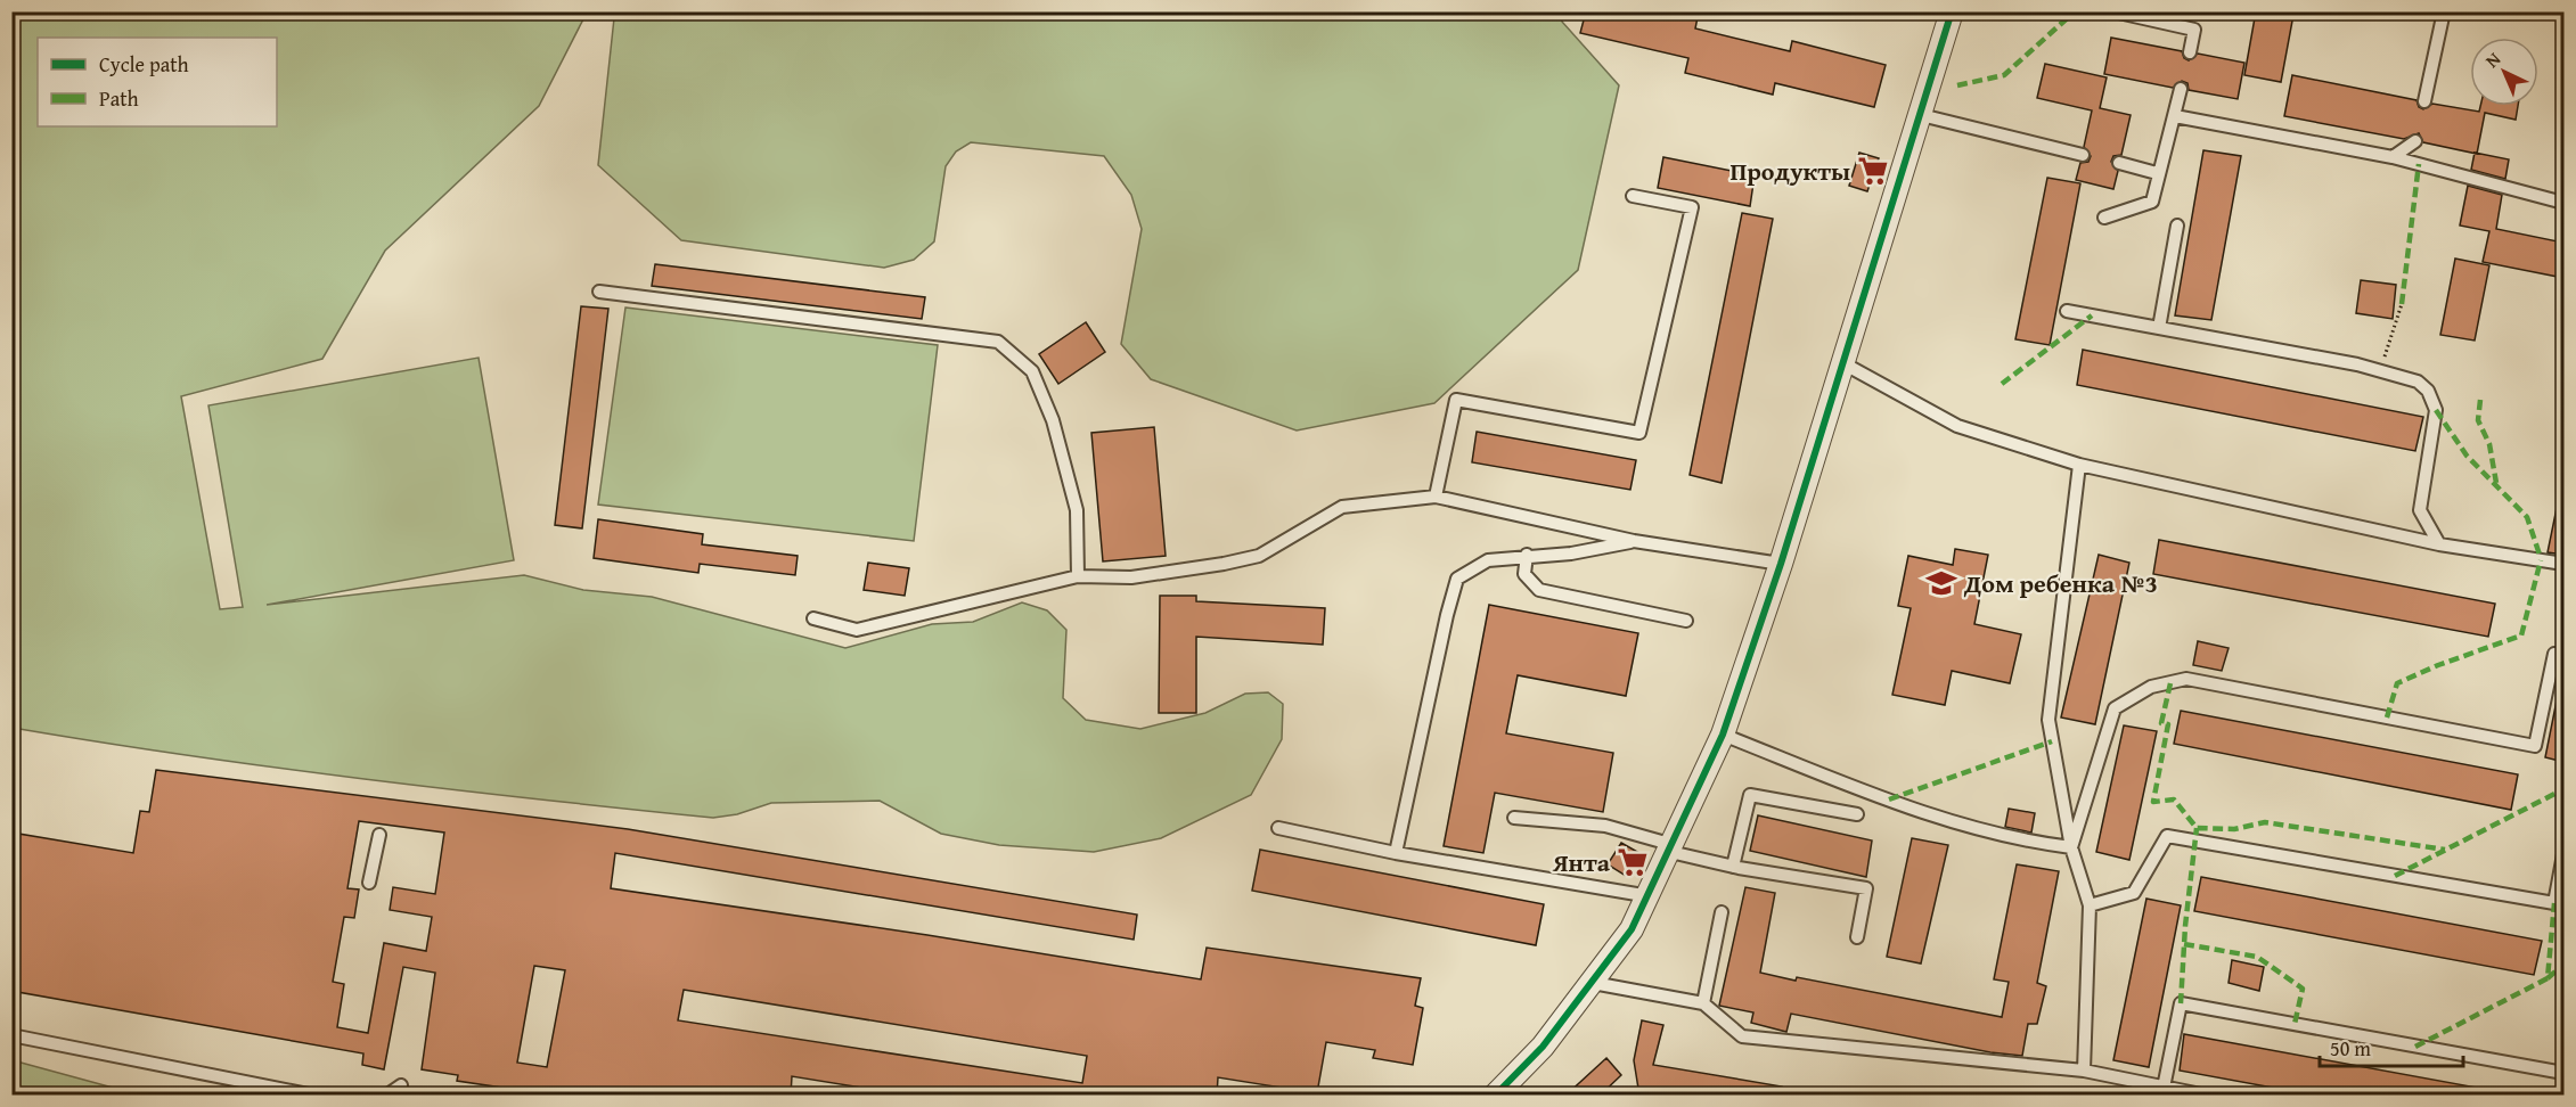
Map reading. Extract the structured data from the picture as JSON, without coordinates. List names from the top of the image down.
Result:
{
  "places": {
    "supermarket": ["Продукты", "Янта"],
    "school or university": ["Дом ребенка №3"]
  },
  "legend": ["Cycle path", "Path"],
  "scale_bar": "50 m",
  "north": "top left"
}
